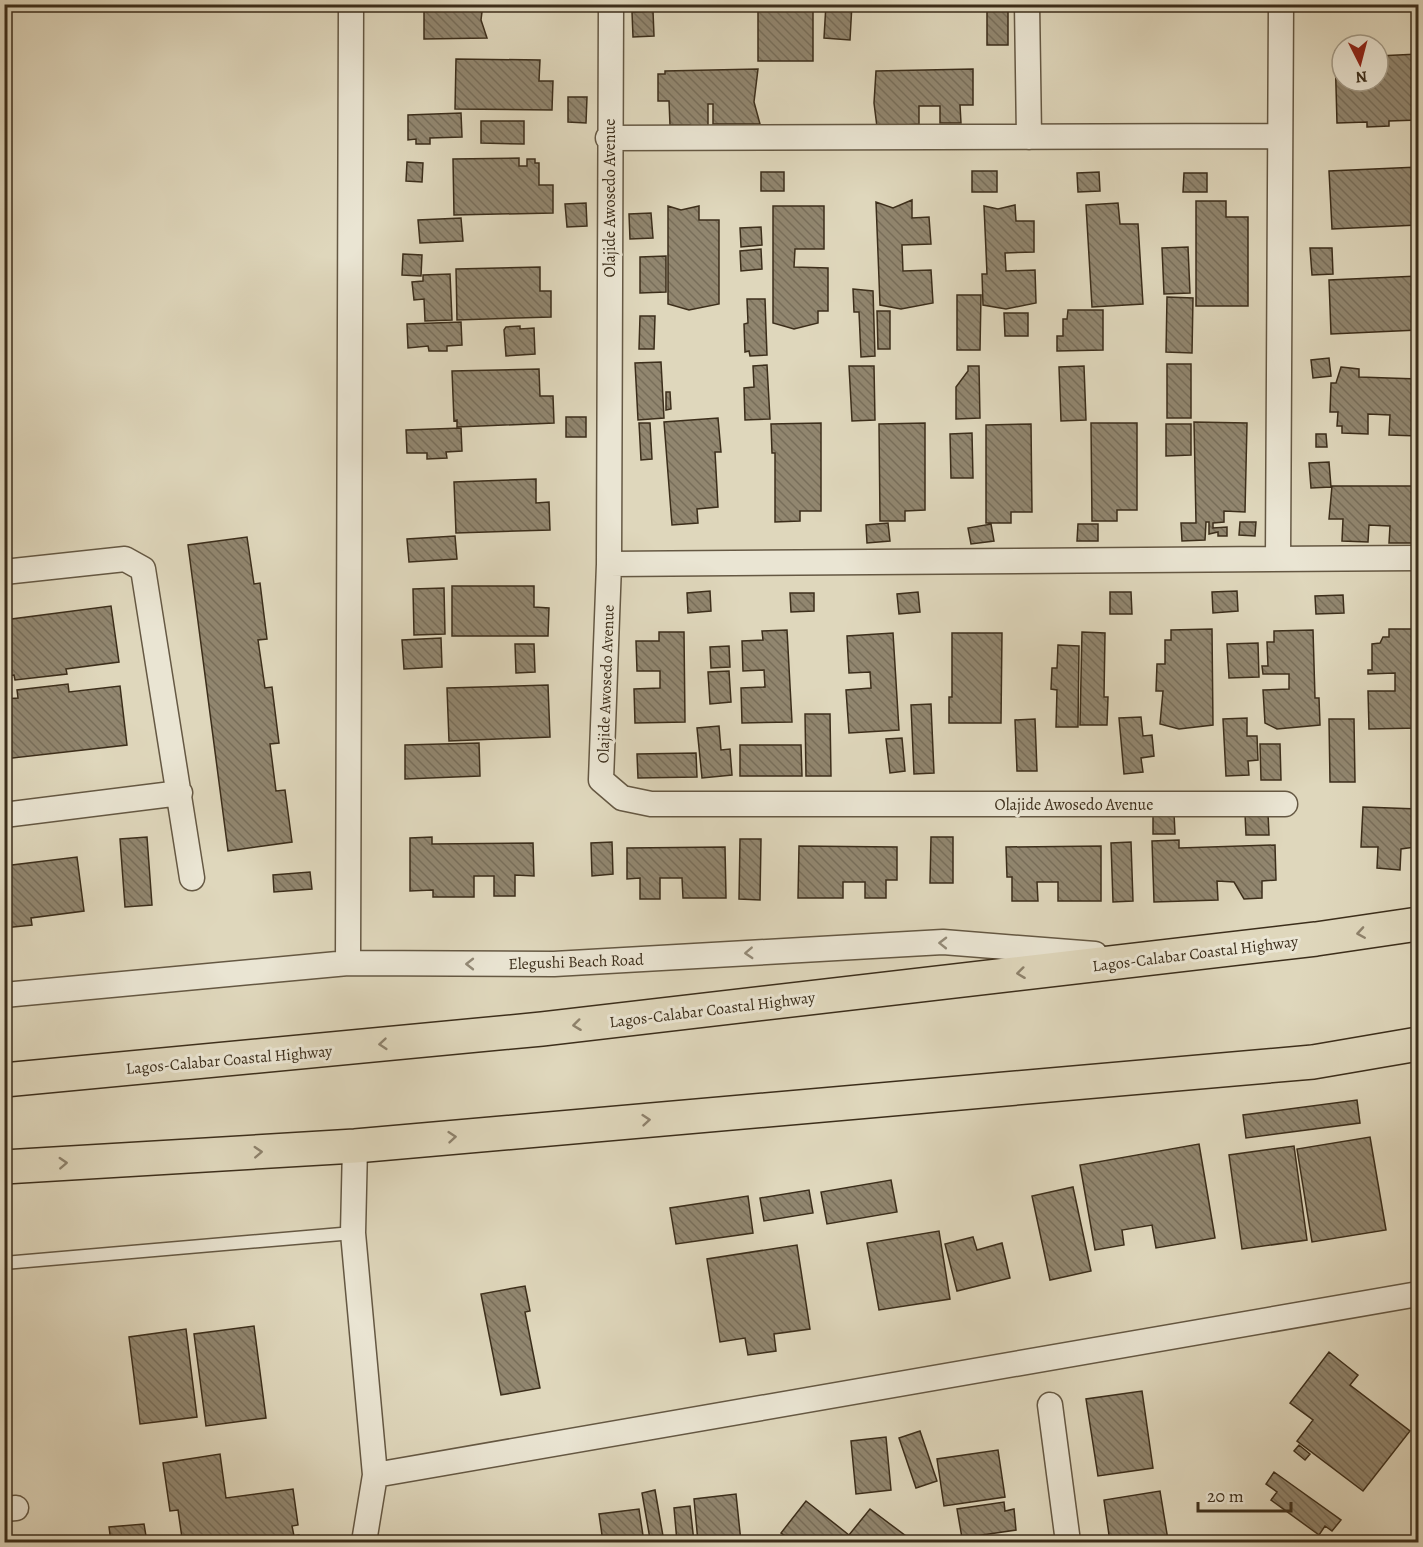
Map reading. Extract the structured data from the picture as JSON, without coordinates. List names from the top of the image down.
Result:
{
  "streets": {
    "highway": ["Lagos-Calabar Coastal Highway"],
    "street": ["Olajide Awosedo Avenue", "Elegushi Beach Road"]
  },
  "crossings": [
    ["Lagos-Calabar Coastal Highway", "Elegushi Beach Road"]
  ],
  "one_way": ["Elegushi Beach Road"],
  "scale_bar": "20 m",
  "north": "bottom"
}
